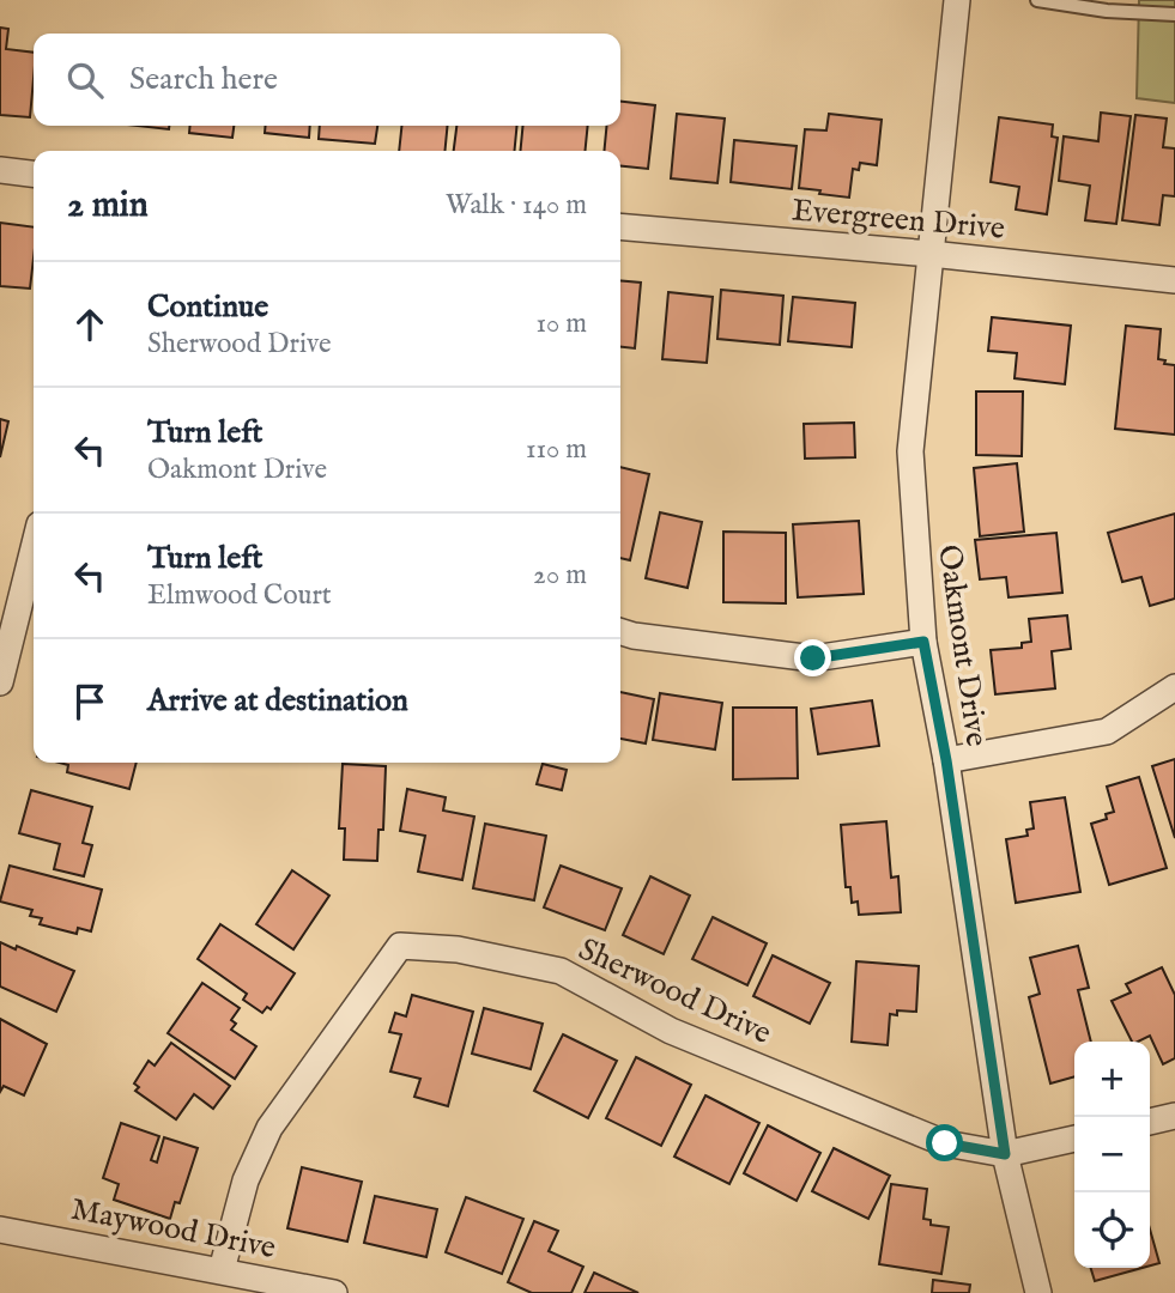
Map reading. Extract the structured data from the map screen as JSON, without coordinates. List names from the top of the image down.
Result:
{
  "streets": {
    "street": [
      "Evergreen Drive",
      "Oakmont Drive",
      "Sherwood Drive",
      "Maywood Drive"
    ]
  },
  "crossings": [
    ["Evergreen Drive", "Oakmont Drive"],
    ["Oakmont Drive", "Sherwood Drive"],
    ["Sherwood Drive", "Maywood Drive"]
  ],
  "page": {
    "search": "Search here",
    "heading": ["2 min", "Walk · 140 m"],
    "list": [
      ["Continue", "Sherwood Drive", "10 m"],
      ["Turn left", "Oakmont Drive", "110 m"],
      ["Turn left", "Elmwood Court", "20 m"],
      "Arrive at destination"
    ],
    "map_buttons": ["+", "−"]
  }
}
